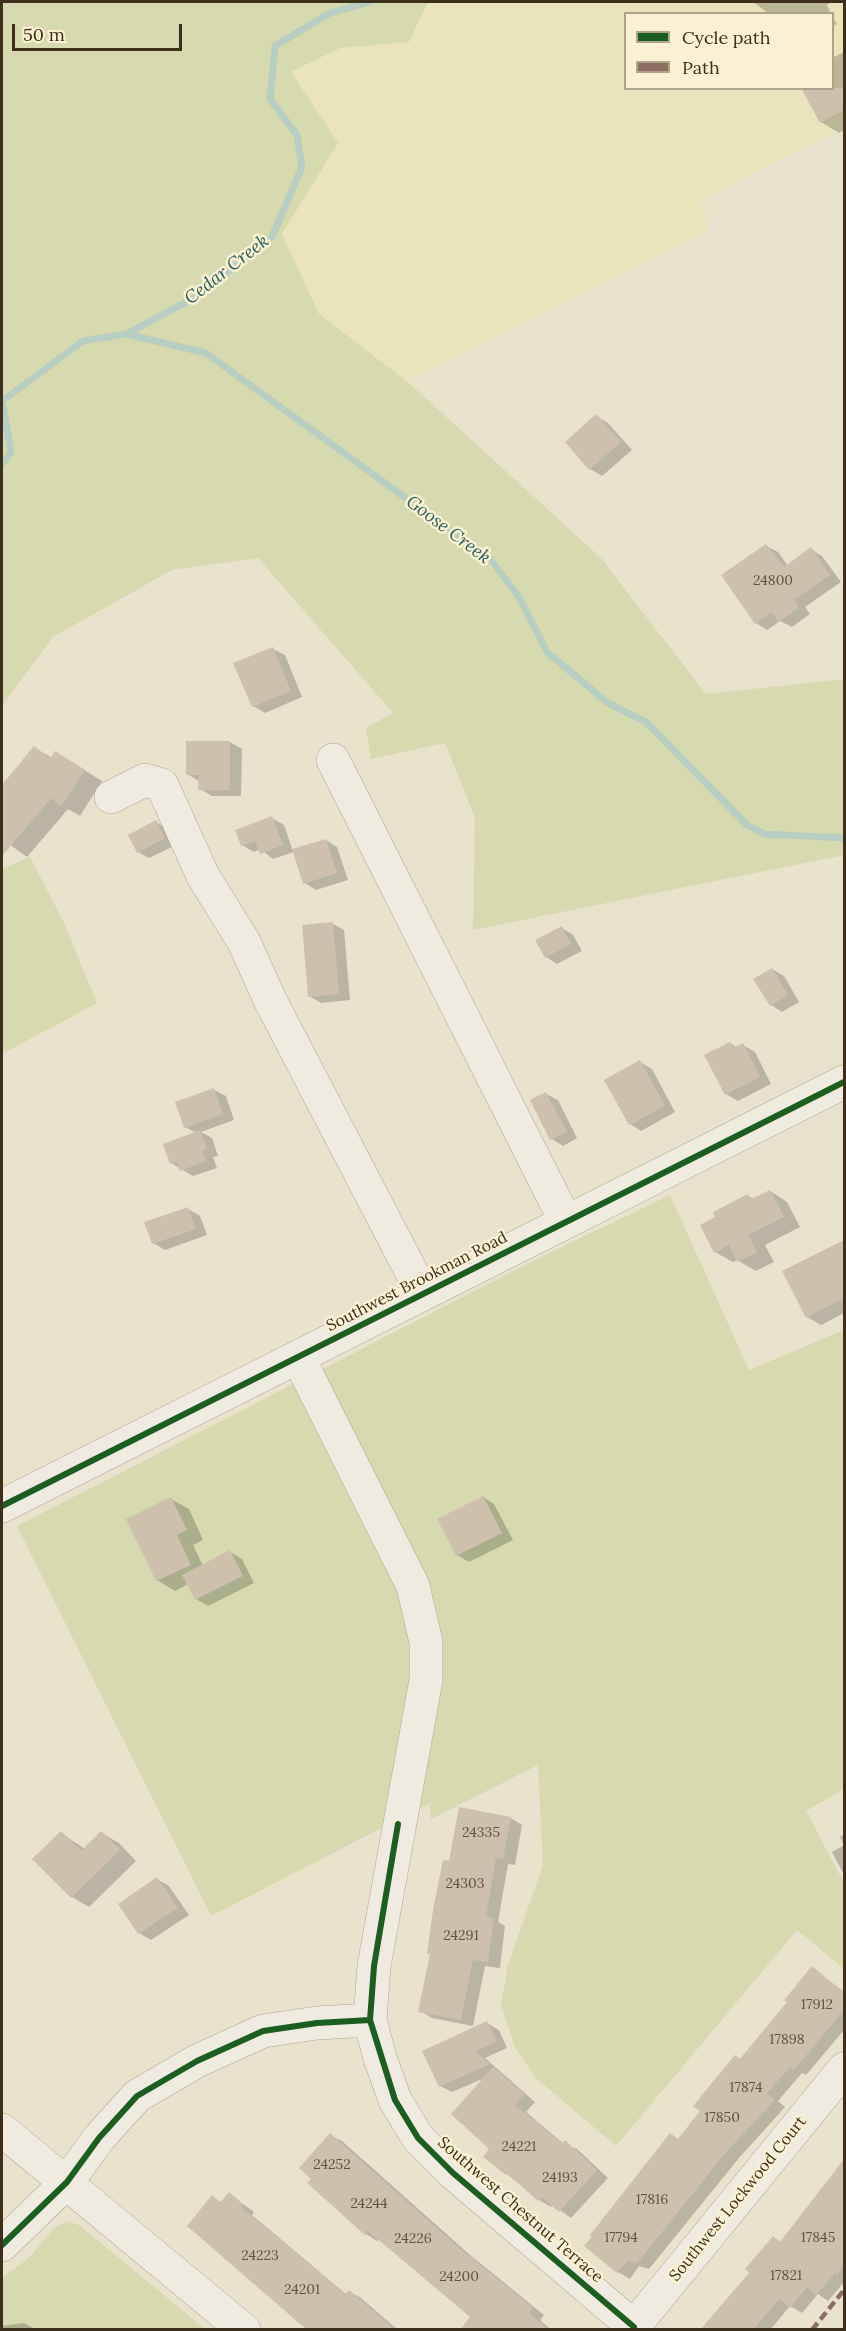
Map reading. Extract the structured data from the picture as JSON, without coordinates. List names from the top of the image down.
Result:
{
  "streets": {
    "street": ["Southwest Brookman Road", "Southwest Lockwood Court", "Southwest Chestnut Terrace"]
  },
  "crossings": [
    ["Southwest Brookman Road", "Southwest Chestnut Terrace"],
    ["Southwest Lockwood Court", "Southwest Chestnut Terrace"]
  ],
  "water": ["Cedar Creek", "Goose Creek"],
  "house_numbers": [
    "24800",
    "24335",
    "24303",
    "24291",
    "17912",
    "17898",
    "17874",
    "17850",
    "24221",
    "24252",
    "24193",
    "17816",
    "24244",
    "17794",
    "17845",
    "24226",
    "24223",
    "17821",
    "24200",
    "24201"
  ],
  "legend": ["Cycle path", "Path"],
  "scale_bar": "50 m"
}
